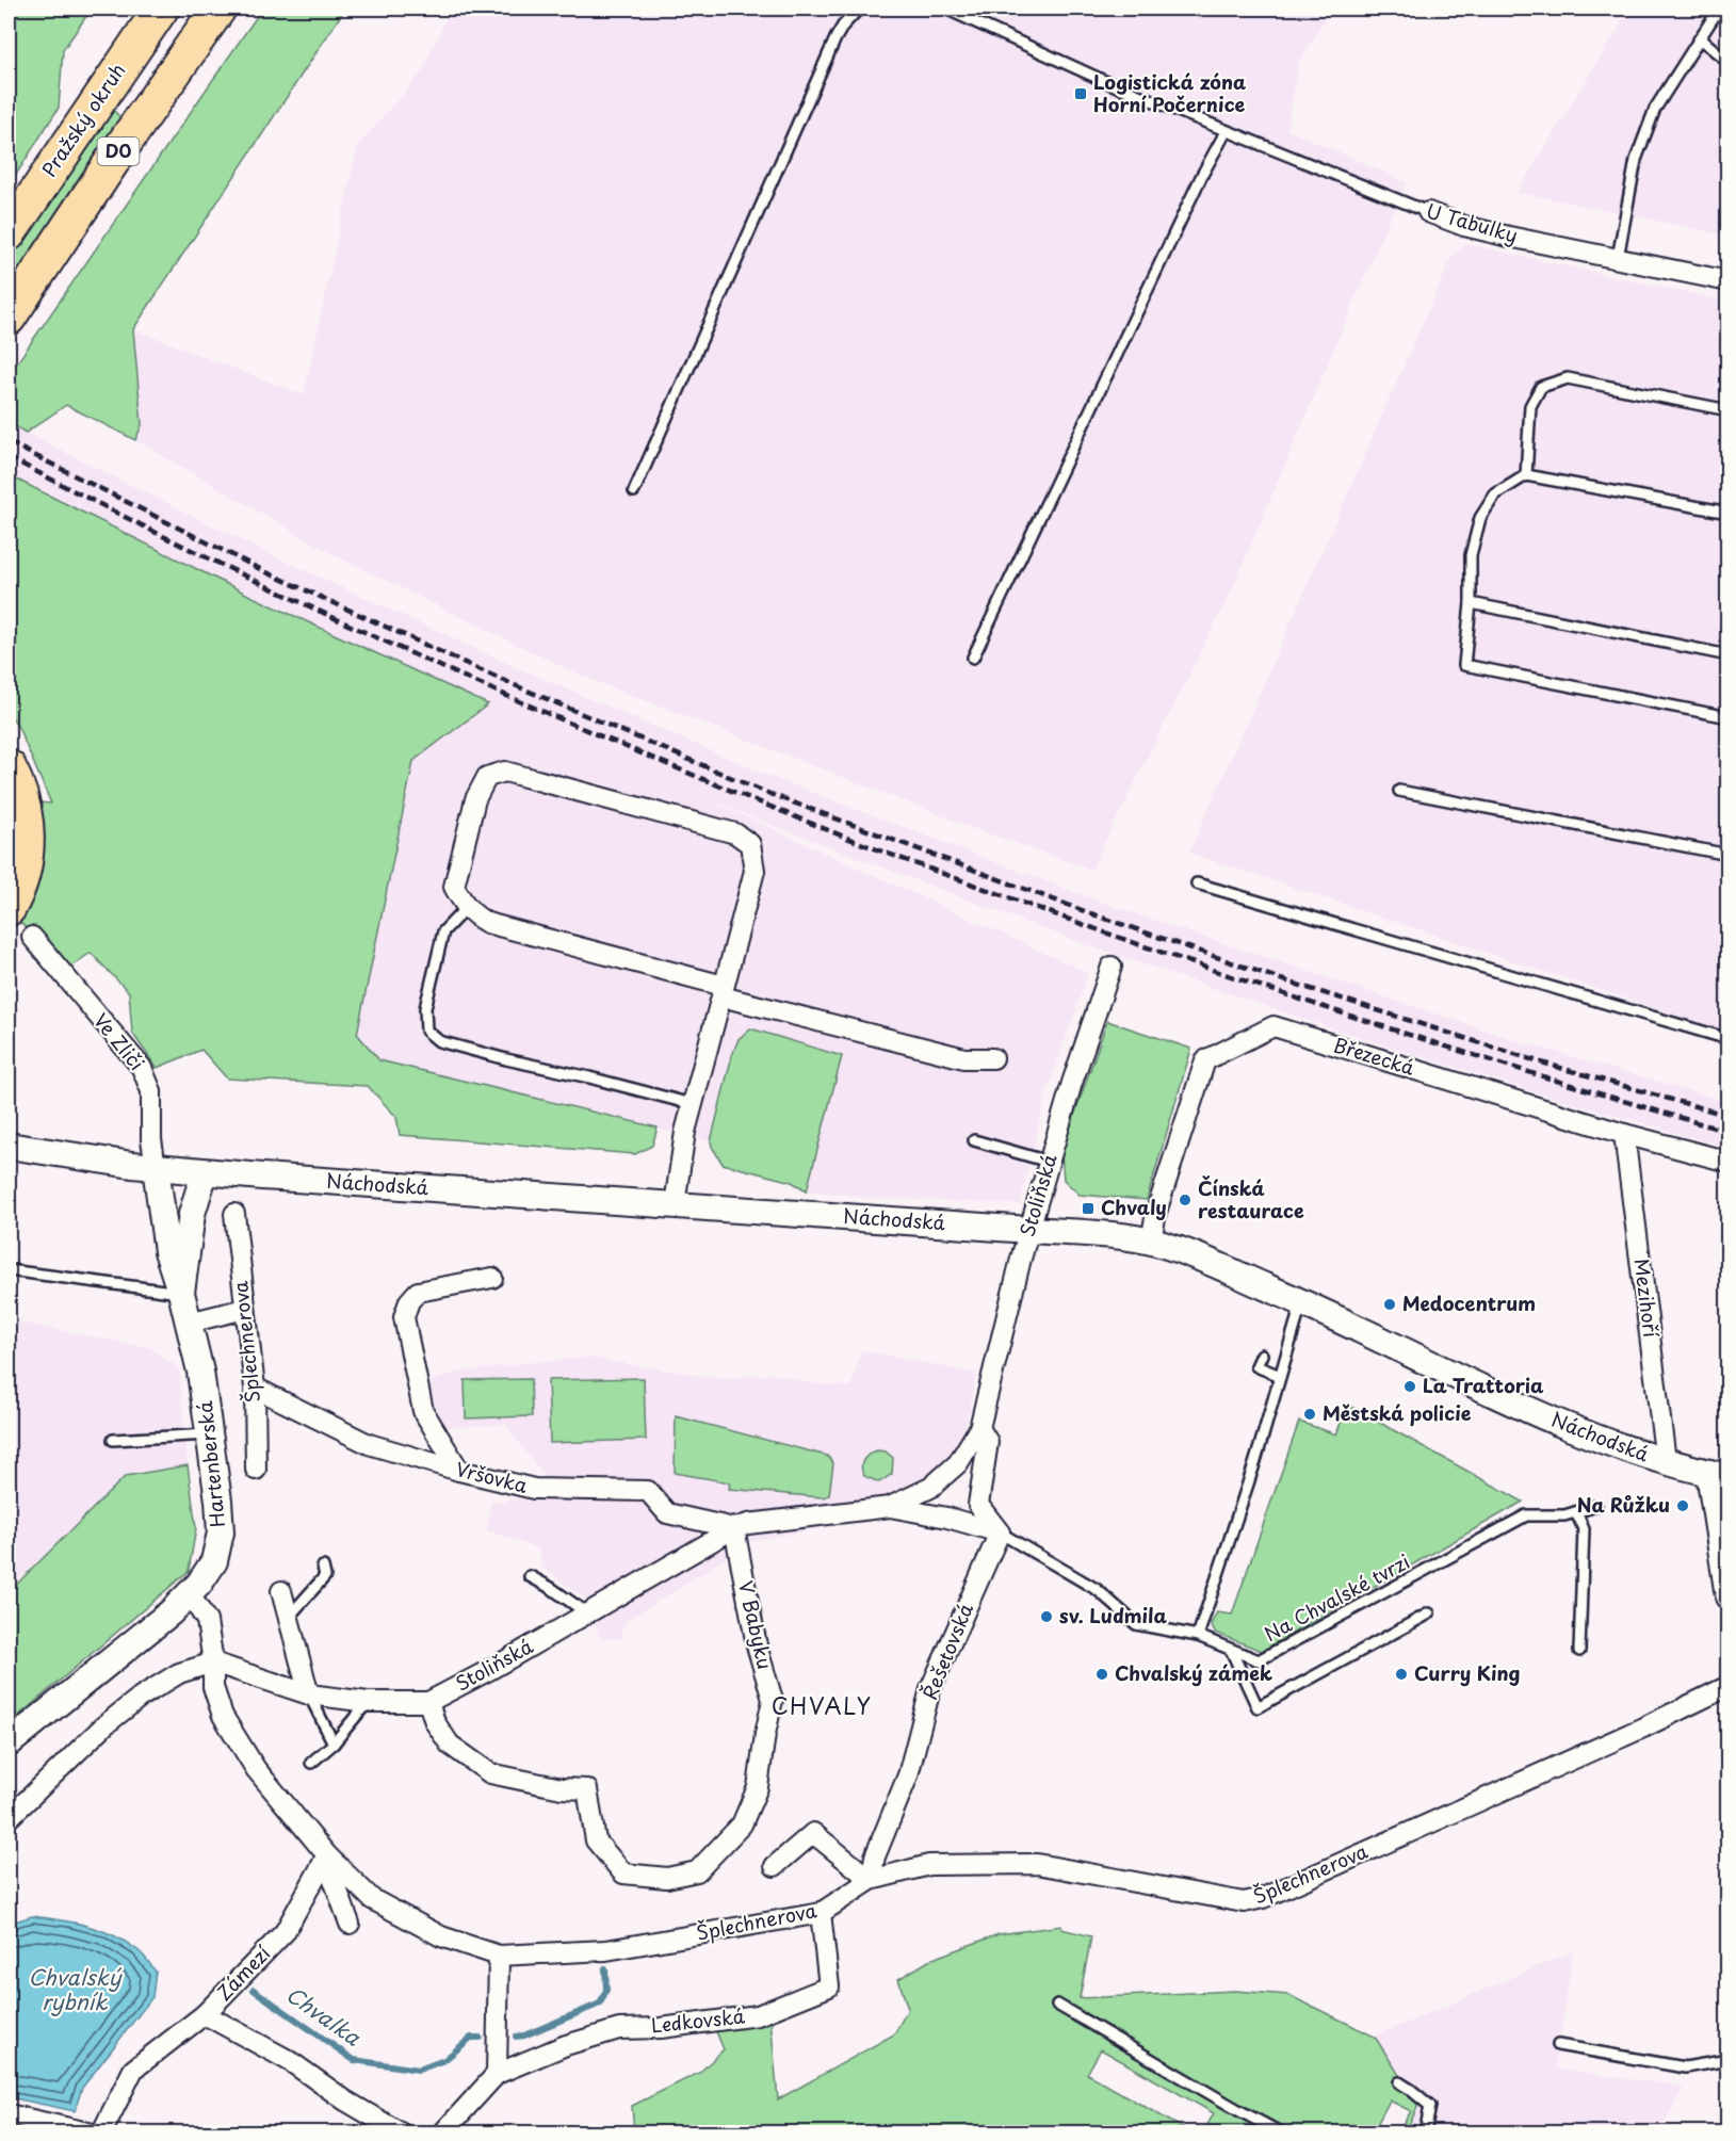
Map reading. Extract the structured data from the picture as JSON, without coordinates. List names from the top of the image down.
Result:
{
  "streets": {
    "highway": ["Pražský okruh", "D0"],
    "main road": ["Náchodská", "Hartenberská"],
    "street": [
      "U Tabulky",
      "Ve Zliči",
      "Březecká",
      "Stoliňská",
      "Mezihoří",
      "Šplechnerova",
      "Vršovka",
      "V Babyku",
      "Řešetovská",
      "Zámezí",
      "Ledkovská"
    ],
    "lane": ["Na Chvalské tvrzi"]
  },
  "crossings": [
    ["Ve Zliči", "Náchodská"],
    ["Březecká", "Náchodská"],
    ["Březecká", "Mezihoří"],
    ["Náchodská", "Stoliňská"],
    ["Náchodská", "Mezihoří"],
    ["Náchodská", "Hartenberská"],
    ["Stoliňská", "Šplechnerova"],
    ["Stoliňská", "Vršovka"],
    ["Stoliňská", "Na Chvalské tvrzi"],
    ["Stoliňská", "V Babyku"],
    ["Stoliňská", "Řešetovská"],
    ["Šplechnerova", "Hartenberská"],
    ["Šplechnerova", "Vršovka"],
    ["Šplechnerova", "Řešetovská"],
    ["Šplechnerova", "Zámezí"],
    ["Šplechnerova", "Ledkovská"],
    ["Vršovka", "V Babyku"],
    ["Na Chvalské tvrzi", "Řešetovská"]
  ],
  "districts": ["CHVALY"],
  "water": ["Chvalský rybník", "Chvalka"],
  "places": {
    "transit": ["Logistická zóna Horní Počernice", "Chvaly"],
    "other": [
      "Čínská restaurace",
      "Medocentrum",
      "La Trattoria",
      "Městská policie",
      "Na Růžku",
      "sv. Ludmila",
      "Chvalský zámek",
      "Curry King"
    ]
  }
}
